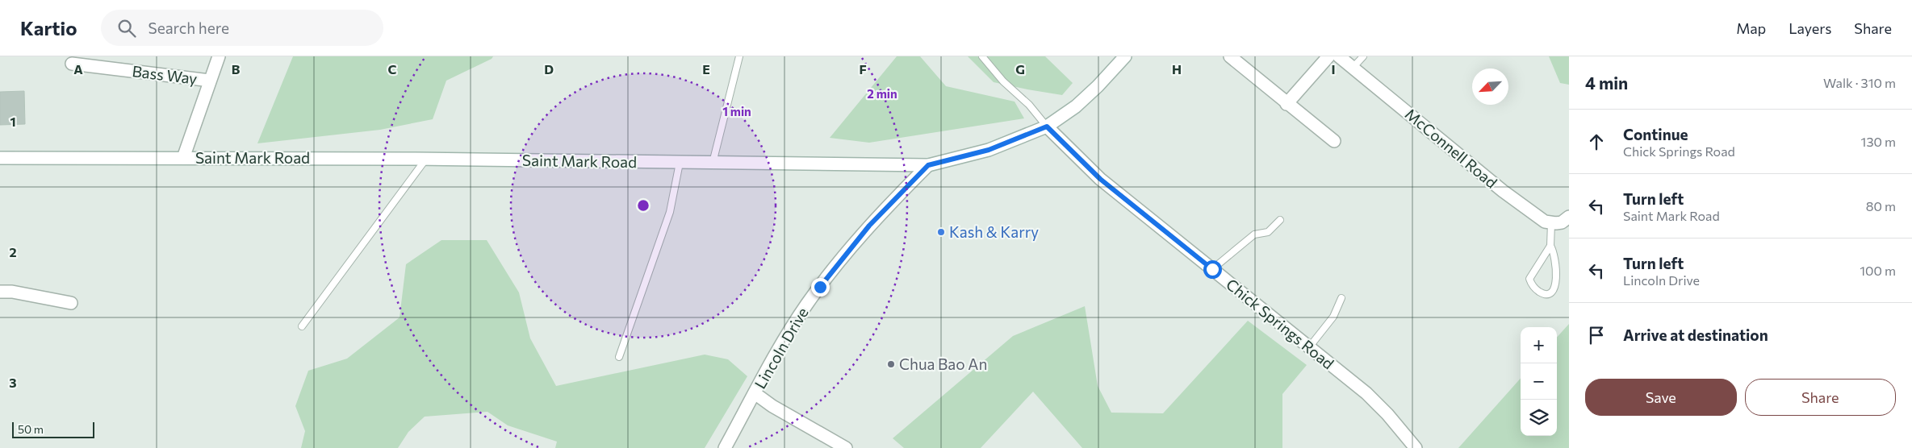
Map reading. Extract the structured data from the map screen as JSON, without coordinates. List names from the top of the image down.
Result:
{
  "streets": {
    "street": [
      "Bass Way",
      "McConnell Road",
      "Saint Mark Road",
      "Chick Springs Road",
      "Lincoln Drive"
    ]
  },
  "crossings": [
    ["Saint Mark Road", "Chick Springs Road"],
    ["Saint Mark Road", "Lincoln Drive"]
  ],
  "places": ["Kash & Karry", "Chua Bao An"],
  "scale_bar": "50 m",
  "north": "bottom left",
  "page": {
    "header": "Kartio",
    "search": "Search here",
    "nav": ["Map", "Layers", "Share"],
    "heading": ["4 min", "Walk · 310 m"],
    "list": [
      ["Continue", "Chick Springs Road", "130 m"],
      ["Turn left", "Saint Mark Road", "80 m"],
      ["Turn left", "Lincoln Drive", "100 m"],
      "Arrive at destination"
    ],
    "map_buttons": ["+", "−"],
    "buttons": ["Save", "Share"],
    "scale": "50 m"
  },
  "grid": {
    "columns": [
      "A",
      "B",
      "C",
      "D",
      "E",
      "F",
      "G",
      "H",
      "I"
    ],
    "rows": ["1", "2", "3"]
  },
  "rings": ["2 min", "1 min"]
}
